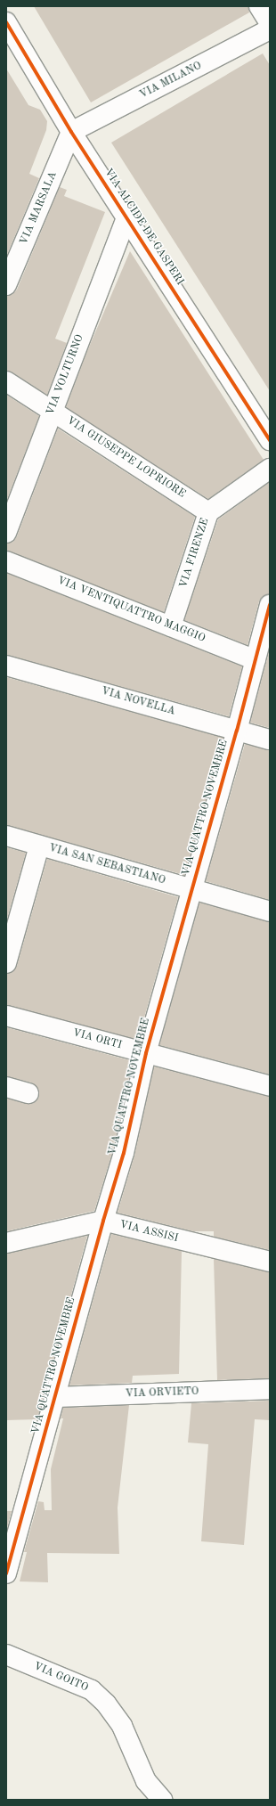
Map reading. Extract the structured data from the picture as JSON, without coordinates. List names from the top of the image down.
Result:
{
  "streets": {
    "street": [
      "VIA MILANO",
      "VIA MARSALA",
      "VIA ALCIDE DE GASPERI",
      "VIA VOLTURNO",
      "VIA GIUSEPPE LOPRIORE",
      "VIA FIRENZE",
      "VIA VENTIQUATTRO MAGGIO",
      "VIA NOVELLA",
      "VIA QUATTRO NOVEMBRE",
      "VIA SAN SEBASTIANO",
      "VIA ORTI",
      "VIA ASSISI",
      "VIA ORVIETO",
      "VIA GOITO"
    ]
  },
  "crossings": [
    ["VIA MILANO", "VIA MARSALA"],
    ["VIA MILANO", "VIA ALCIDE DE GASPERI"],
    ["VIA MARSALA", "VIA ALCIDE DE GASPERI"],
    ["VIA ALCIDE DE GASPERI", "VIA VOLTURNO"],
    ["VIA VOLTURNO", "VIA GIUSEPPE LOPRIORE"],
    ["VIA GIUSEPPE LOPRIORE", "VIA FIRENZE"],
    ["VIA FIRENZE", "VIA VENTIQUATTRO MAGGIO"],
    ["VIA VENTIQUATTRO MAGGIO", "VIA QUATTRO NOVEMBRE"],
    ["VIA NOVELLA", "VIA QUATTRO NOVEMBRE"],
    ["VIA QUATTRO NOVEMBRE", "VIA SAN SEBASTIANO"],
    ["VIA QUATTRO NOVEMBRE", "VIA ORTI"],
    ["VIA QUATTRO NOVEMBRE", "VIA ASSISI"],
    ["VIA QUATTRO NOVEMBRE", "VIA ORVIETO"]
  ]
}
